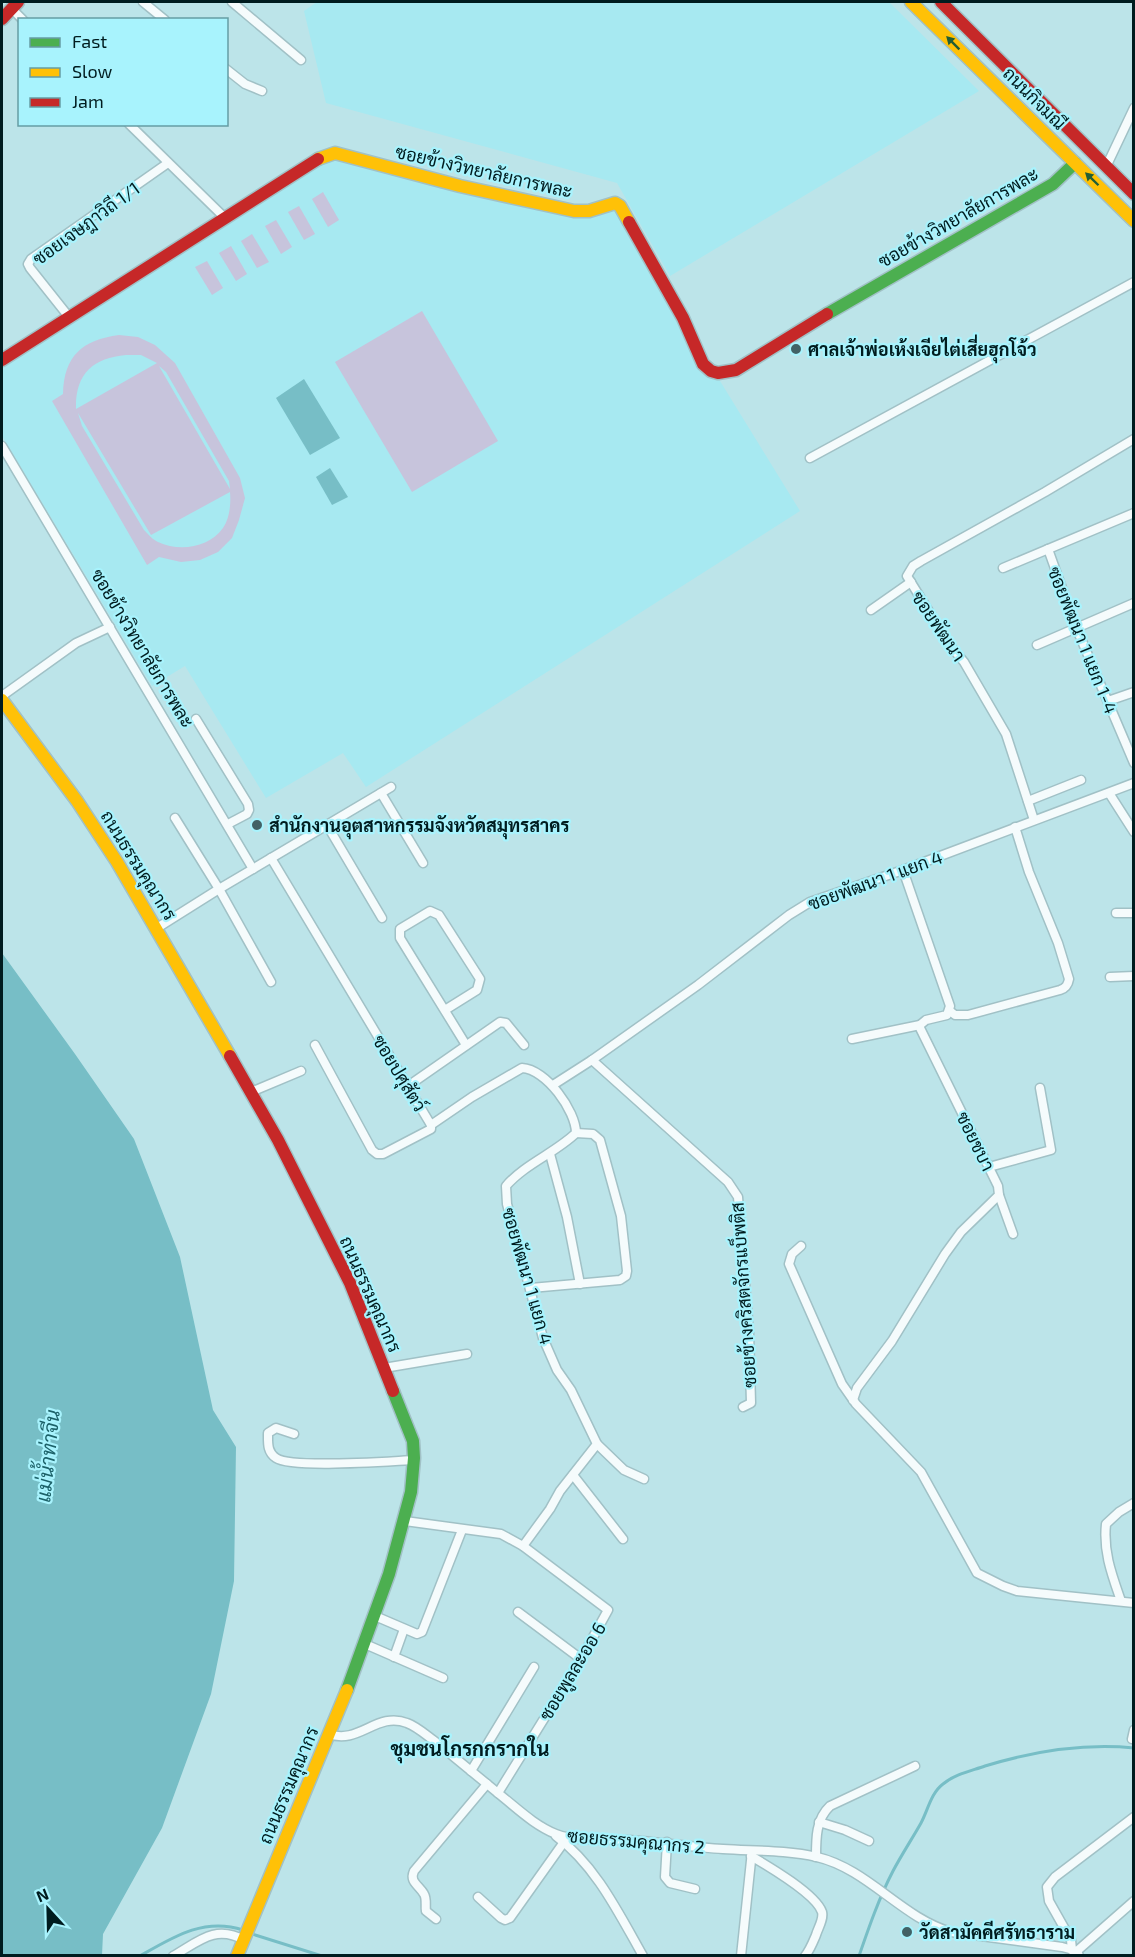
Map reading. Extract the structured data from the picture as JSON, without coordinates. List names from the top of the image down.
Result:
{
  "streets": {
    "street": [
      "ถนนกิจมณี",
      "ซอยข้างวิทยาลัยการพละ",
      "ซอยเจษฎาวิถี 1/1",
      "ซอยพัฒนา",
      "ซอยพัฒนา 1 แยก 1-4",
      "ถนนธรรมคุณากร",
      "ซอยพัฒนา 1 แยก 4",
      "ซอยปศุสัตว์",
      "ซอยชบา",
      "ซอยข้างคริสตจักรแบ็พติส",
      "ซอยพูลละออ 6",
      "ซอยธรรมคุณากร 2"
    ]
  },
  "crossings": [
    ["ถนนกิจมณี", "ซอยข้างวิทยาลัยการพละ"],
    ["ซอยข้างวิทยาลัยการพละ", "ซอยเจษฎาวิถี 1/1"],
    ["ซอยพัฒนา", "ซอยพัฒนา 1 แยก 4"],
    ["ถนนธรรมคุณากร", "ซอยธรรมคุณากร 2"],
    ["ซอยพัฒนา 1 แยก 4", "ซอยข้างคริสตจักรแบ็พติส"],
    ["ซอยพูลละออ 6", "ซอยธรรมคุณากร 2"]
  ],
  "districts": ["ชุมชนโกรกกรากใน"],
  "water": ["แม่น้ำท่าจีน"],
  "places": ["ศาลเจ้าพ่อเห้งเจียไต่เสี่ยฮุกโจ้ว", "สำนักงานอุตสาหกรรมจังหวัดสมุทรสาคร", "วัดสามัคคีศรัทธาราม"],
  "legend": ["Fast", "Slow", "Jam"],
  "north": "top"
}
